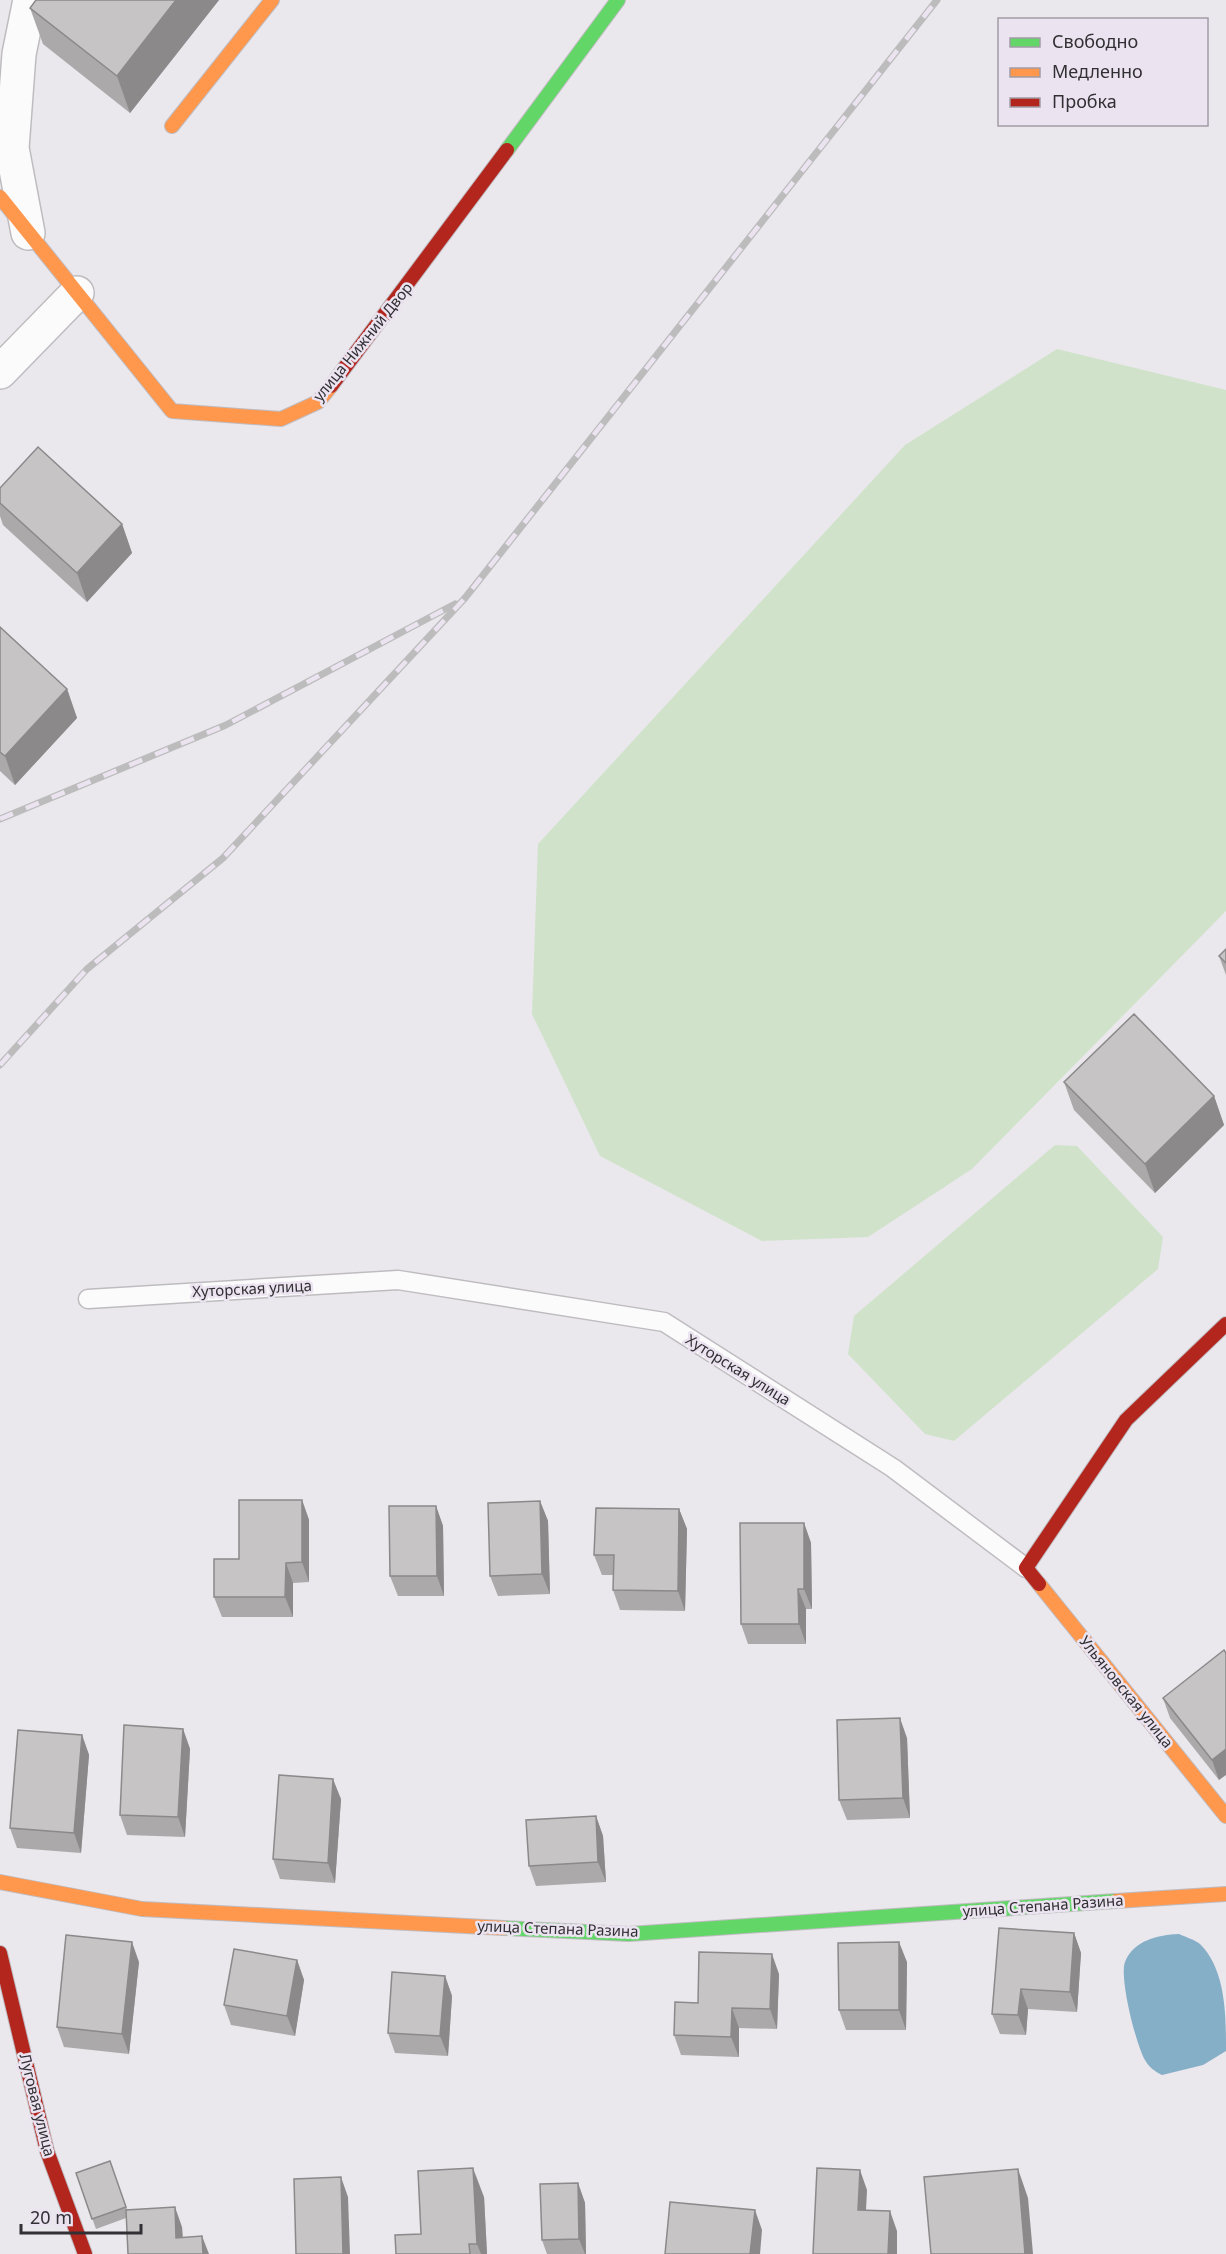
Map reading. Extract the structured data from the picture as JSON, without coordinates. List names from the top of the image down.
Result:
{
  "streets": {
    "street": [
      "улица Нижний Двор",
      "Ульяновская улица",
      "улица Степана Разина",
      "Луговая улица"
    ],
    "lane": ["Хуторская улица"]
  },
  "crossings": [
    ["Хуторская улица", "Ульяновская улица"]
  ],
  "legend": ["Свободно", "Медленно", "Пробка"],
  "scale_bar": "20 m"
}
